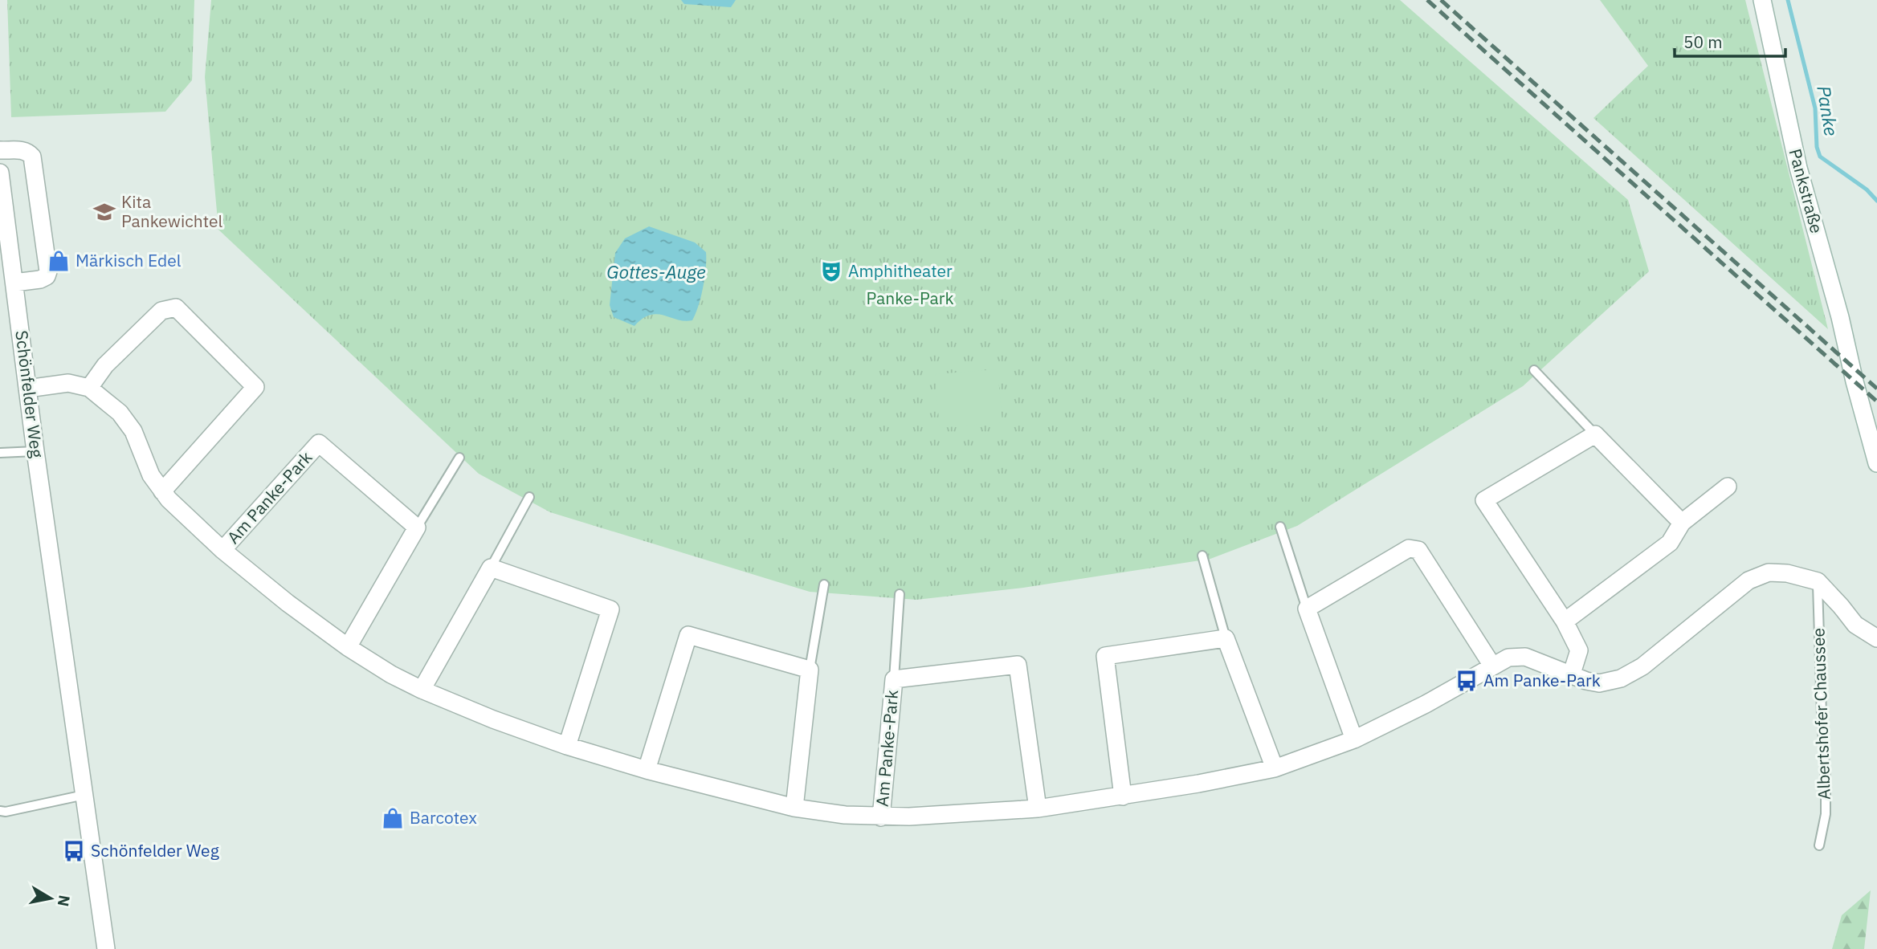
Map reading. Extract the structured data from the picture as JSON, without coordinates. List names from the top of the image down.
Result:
{
  "streets": {
    "street": ["Pankstraße", "Schönfelder Weg", "Am Panke-Park"],
    "lane": ["Albertshofer Chaussee"]
  },
  "crossings": [
    ["Schönfelder Weg", "Am Panke-Park"],
    ["Am Panke-Park", "Albertshofer Chaussee"]
  ],
  "water": ["Panke", "Gottes-Auge"],
  "parks": ["Panke-Park"],
  "places": {
    "school or university": ["Kita Pankewichtel"],
    "shop": ["Märkisch Edel", "Barcotex"],
    "theatre": ["Amphitheater"],
    "bus stop": ["Am Panke-Park", "Schönfelder Weg"]
  },
  "scale_bar": "50 m",
  "north": "right"
}
